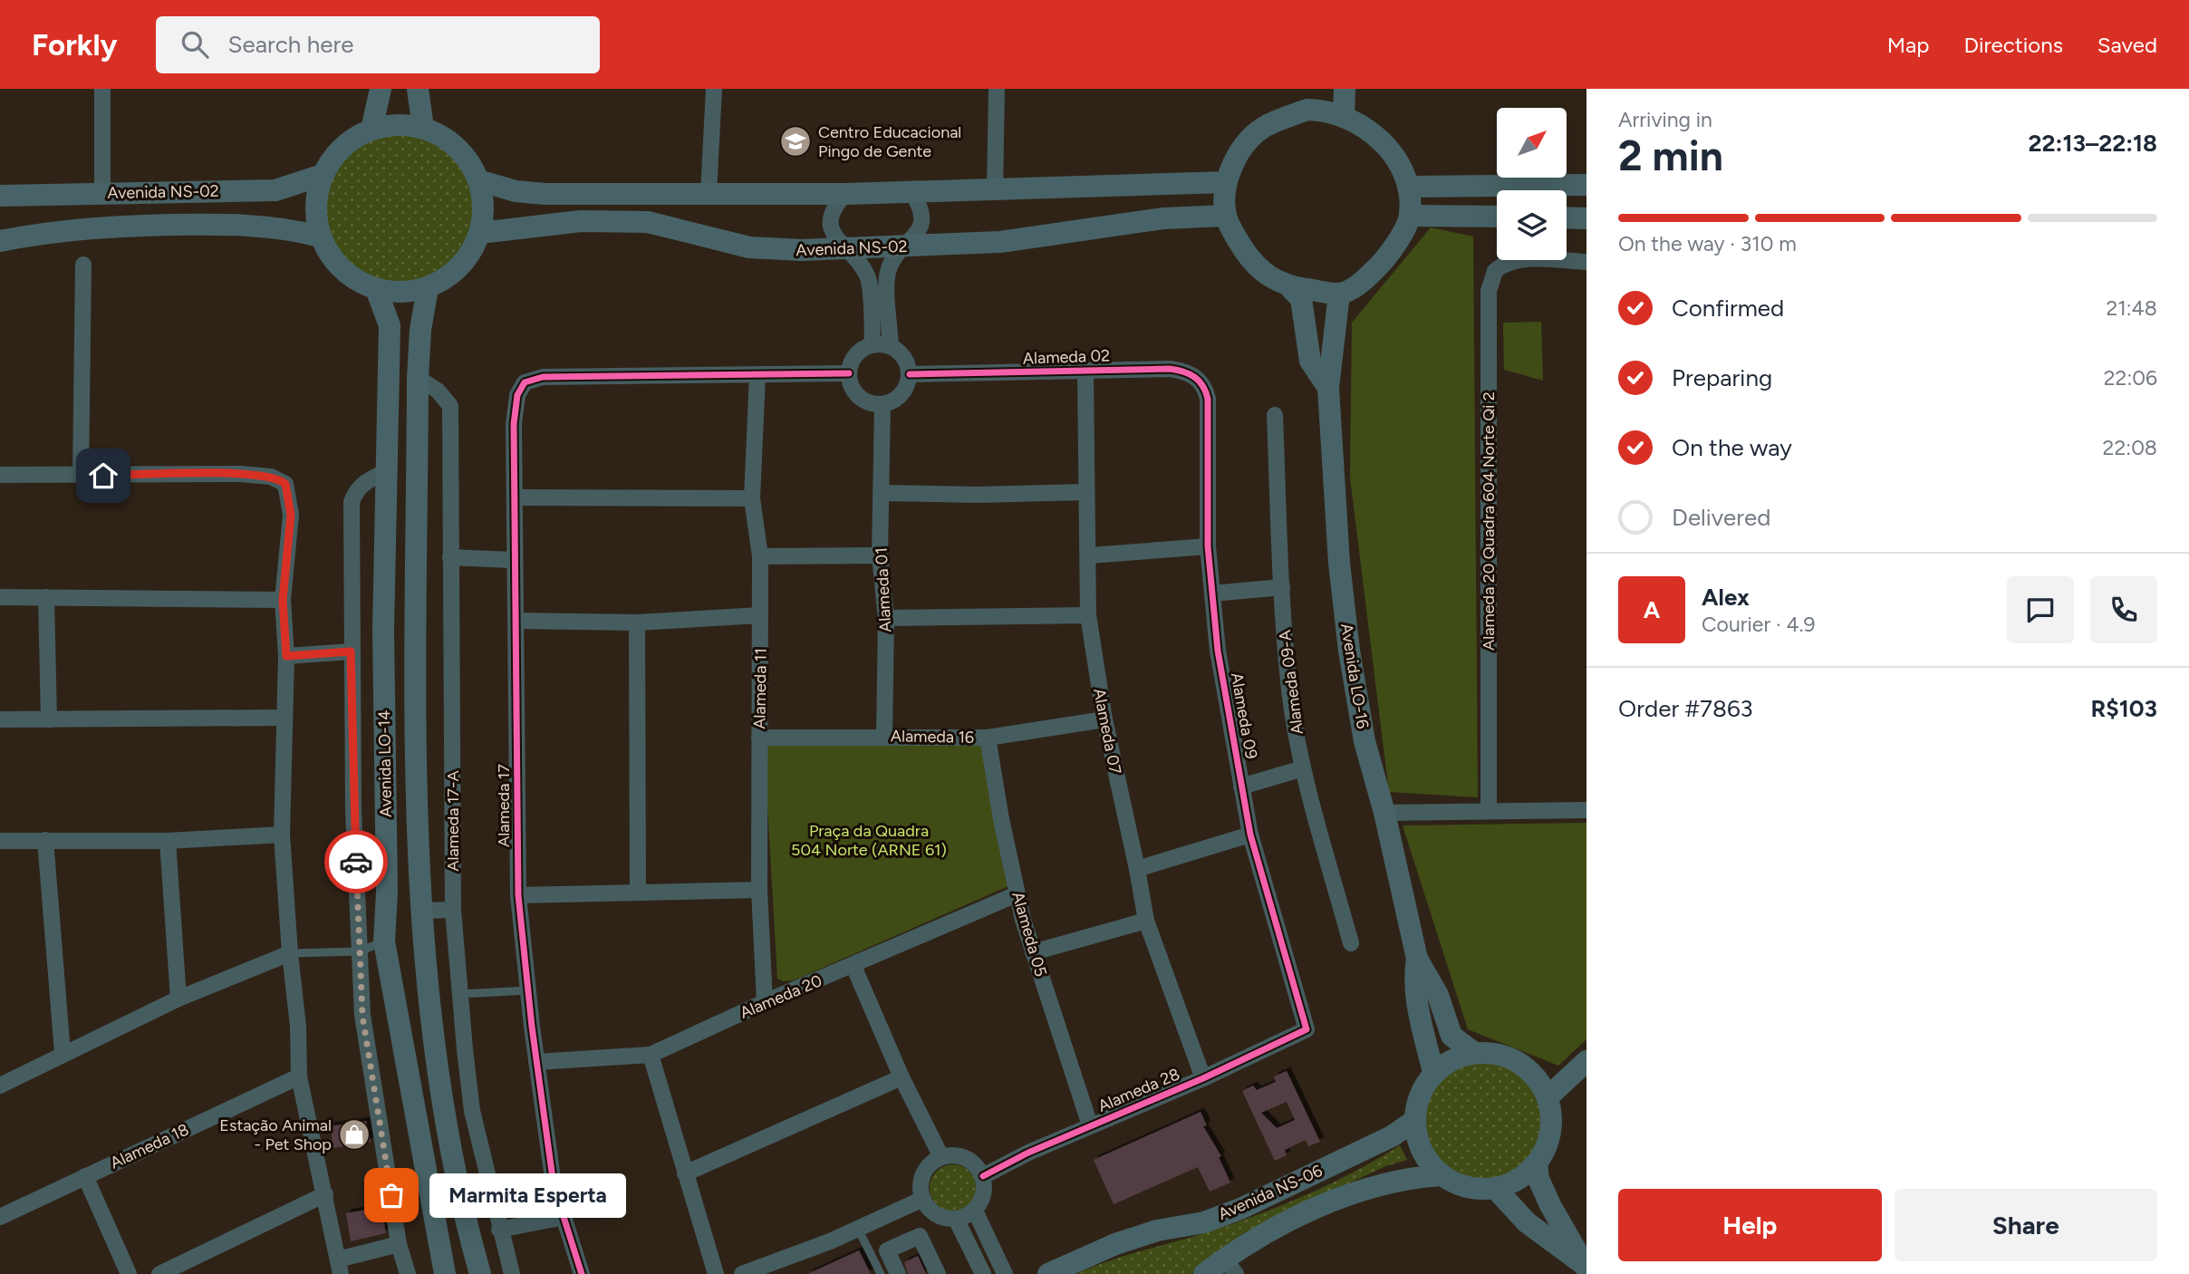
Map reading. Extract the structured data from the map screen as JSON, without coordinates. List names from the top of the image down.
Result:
{
  "streets": {
    "street": [
      "Avenida NS-02",
      "Alameda 02",
      "Alameda 20 Quadra 604 Norte Qi 2",
      "Alameda 01",
      "Avenida LO-16",
      "Alameda 09-A",
      "Alameda 11",
      "Alameda 09",
      "Alameda 07",
      "Alameda 16",
      "Avenida LO-14",
      "Alameda 17",
      "Alameda 17-A",
      "Alameda 05",
      "Alameda 20",
      "Alameda 28",
      "Alameda 18",
      "Avenida NS-06"
    ]
  },
  "crossings": [
    ["Avenida NS-02", "Avenida LO-16"],
    ["Avenida NS-02", "Avenida LO-14"],
    ["Alameda 02", "Alameda 01"],
    ["Alameda 02", "Alameda 09"],
    ["Alameda 02", "Alameda 07"],
    ["Alameda 01", "Alameda 16"],
    ["Avenida LO-16", "Avenida NS-06"],
    ["Alameda 11", "Alameda 16"],
    ["Alameda 11", "Alameda 17"],
    ["Alameda 11", "Alameda 20"],
    ["Alameda 09", "Alameda 28"],
    ["Alameda 07", "Alameda 16"],
    ["Alameda 07", "Alameda 28"],
    ["Alameda 16", "Alameda 05"],
    ["Avenida LO-14", "Alameda 17-A"],
    ["Alameda 17", "Alameda 20"],
    ["Alameda 05", "Alameda 20"],
    ["Alameda 05", "Alameda 28"]
  ],
  "parks": ["Praça da Quadra 504 Norte (ARNE 61)"],
  "places": {
    "school or university": ["Centro Educacional Pingo de Gente"],
    "shop": ["Estação Animal - Pet Shop"],
    "other": ["Marmita Esperta"]
  },
  "north": "top right",
  "page": {
    "header": "Forkly",
    "search": "Search here",
    "nav": ["Map", "Directions", "Saved"],
    "heading": ["2 min", "Arriving in", "22:13–22:18"],
    "panel": [
      "Alex",
      "Courier · 4.9",
      "Order #7863",
      "R$103"
    ],
    "bar": "On the way · 310 m",
    "list": [
      ["Confirmed", "21:48"],
      ["Preparing", "22:06"],
      ["On the way", "22:08"],
      "Delivered"
    ],
    "round": "A",
    "bubble": "Marmita Esperta",
    "buttons": ["Help", "Share"]
  }
}
